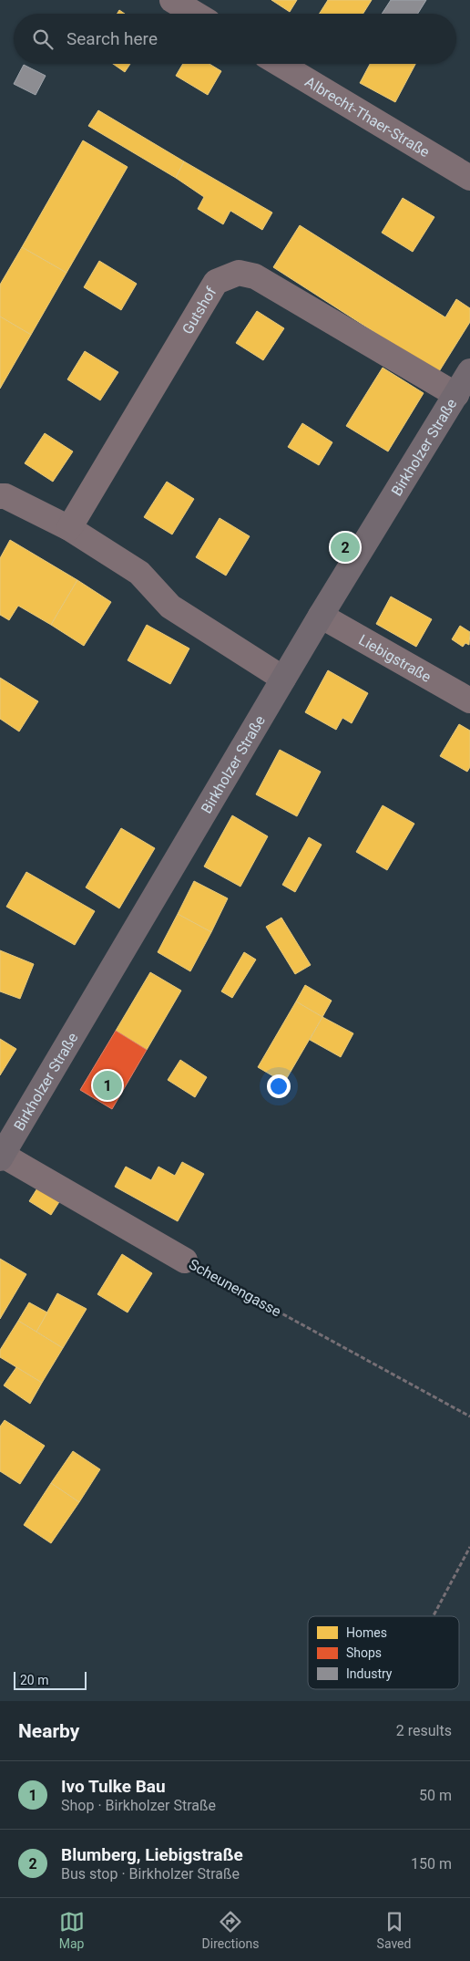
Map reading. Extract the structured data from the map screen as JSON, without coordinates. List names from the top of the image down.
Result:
{
  "streets": {
    "main road": ["Birkholzer Straße"],
    "street": [
      "Albrecht-Thaer-Straße",
      "Gutshof",
      "Liebigstraße",
      "Scheunengasse"
    ]
  },
  "crossings": [
    ["Gutshof", "Birkholzer Straße"],
    ["Birkholzer Straße", "Liebigstraße"],
    ["Birkholzer Straße", "Scheunengasse"]
  ],
  "legend": ["Homes", "Shops", "Industry"],
  "scale_bar": "20 m",
  "page": {
    "search": "Search here",
    "pins": ["2", "1"],
    "scale": "20 m",
    "heading": ["Nearby", "2 results"],
    "list": [
      {
        "mark": "1",
        "name": "Ivo Tulke Bau",
        "note": "Shop · Birkholzer Straße",
        "value": "50 m"
      },
      {
        "mark": "2",
        "name": "Blumberg, Liebigstraße",
        "note": "Bus stop · Birkholzer Straße",
        "value": "150 m"
      }
    ],
    "nav": ["Map", "Directions", "Saved"]
  }
}
